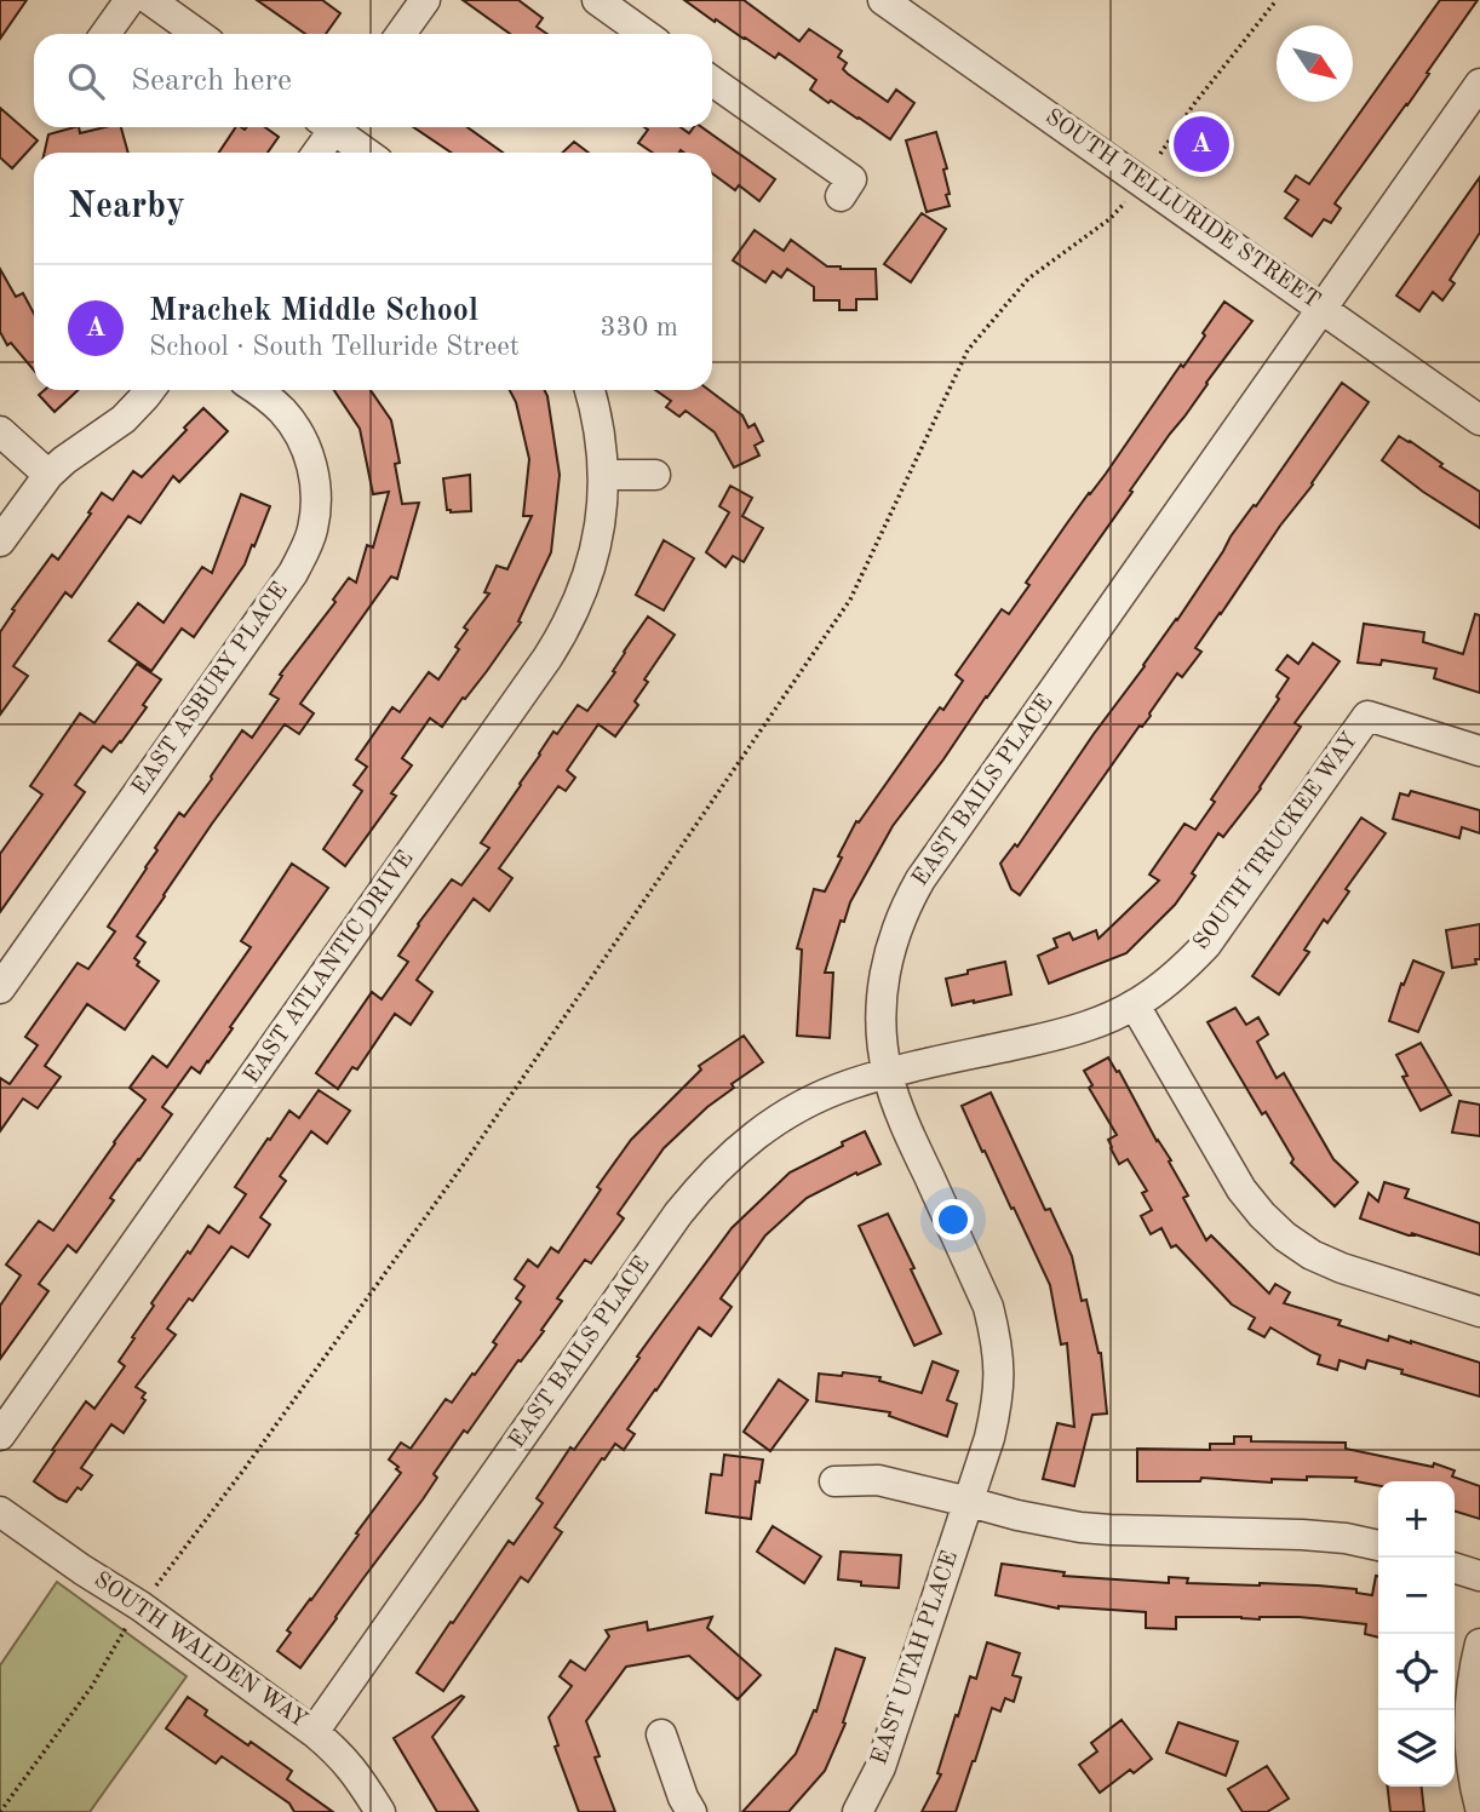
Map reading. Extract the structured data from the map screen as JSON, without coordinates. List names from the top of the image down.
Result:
{
  "streets": {
    "street": [
      "SOUTH TELLURIDE STREET",
      "EAST ASBURY PLACE",
      "EAST BAILS PLACE",
      "SOUTH TRUCKEE WAY",
      "EAST ATLANTIC DRIVE",
      "SOUTH WALDEN WAY",
      "EAST UTAH PLACE"
    ]
  },
  "crossings": [
    ["SOUTH TELLURIDE STREET", "EAST BAILS PLACE"],
    ["EAST BAILS PLACE", "SOUTH TRUCKEE WAY"],
    ["EAST BAILS PLACE", "SOUTH WALDEN WAY"],
    ["EAST BAILS PLACE", "EAST UTAH PLACE"],
    ["SOUTH TRUCKEE WAY", "EAST UTAH PLACE"]
  ],
  "north": "bottom right",
  "page": {
    "search": "Search here",
    "pins": "A",
    "heading": "Nearby",
    "list": [
      {
        "mark": "A",
        "name": "Mrachek Middle School",
        "note": "School · South Telluride Street",
        "value": "330 m"
      }
    ],
    "map_buttons": ["+", "−"]
  }
}
